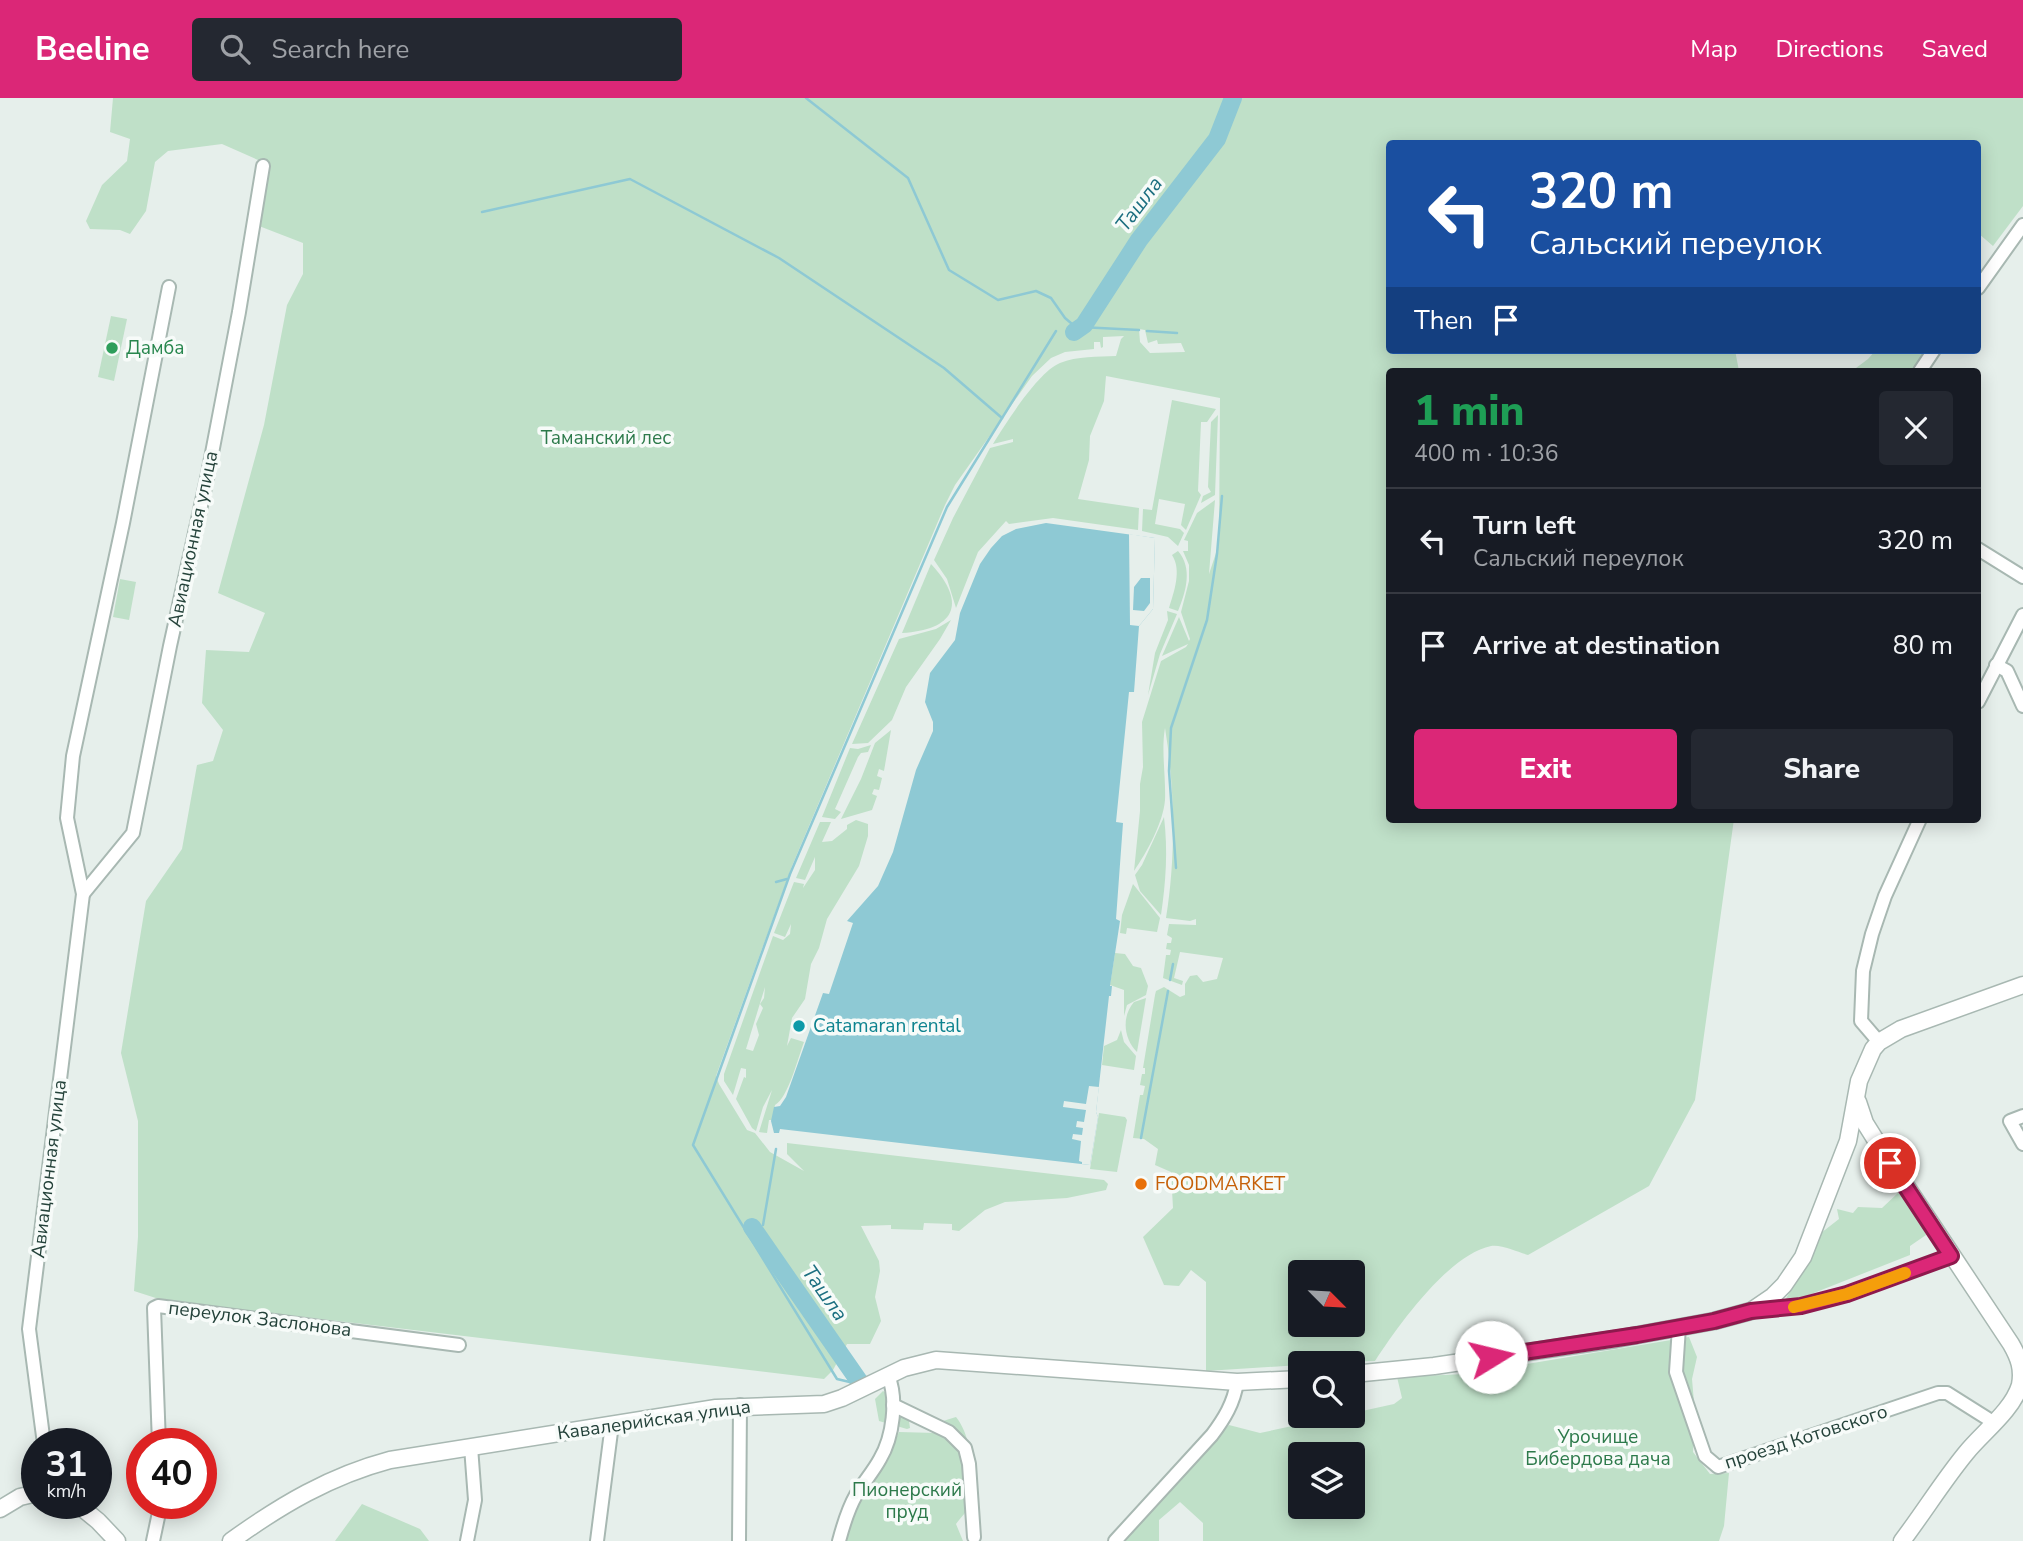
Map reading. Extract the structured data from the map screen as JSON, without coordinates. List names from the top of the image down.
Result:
{
  "streets": {
    "street": [
      "Авиационная улица",
      "переулок Заслонова",
      "Кавалерийская улица",
      "проезд Котовского"
    ]
  },
  "water": ["Ташла"],
  "parks": ["Таманский лес", "Урочище Бибердова дача", "Пионерский пруд"],
  "places": ["Дамба", "Catamaran rental", "FOODMARKET"],
  "north": "bottom right",
  "page": {
    "header": "Beeline",
    "search": "Search here",
    "nav": ["Map", "Directions", "Saved"],
    "turn": ["320 m", "Сальский переулок"],
    "then": "Then",
    "heading": ["1 min", "400 m · 10:36"],
    "list": [
      {
        "name": "Turn left",
        "note": "Сальский переулок",
        "value": "320 m"
      },
      {
        "name": "Arrive at destination",
        "value": "80 m"
      }
    ],
    "buttons": ["Exit", "Share"],
    "speed": "31 km/h",
    "limit": "40"
  }
}
